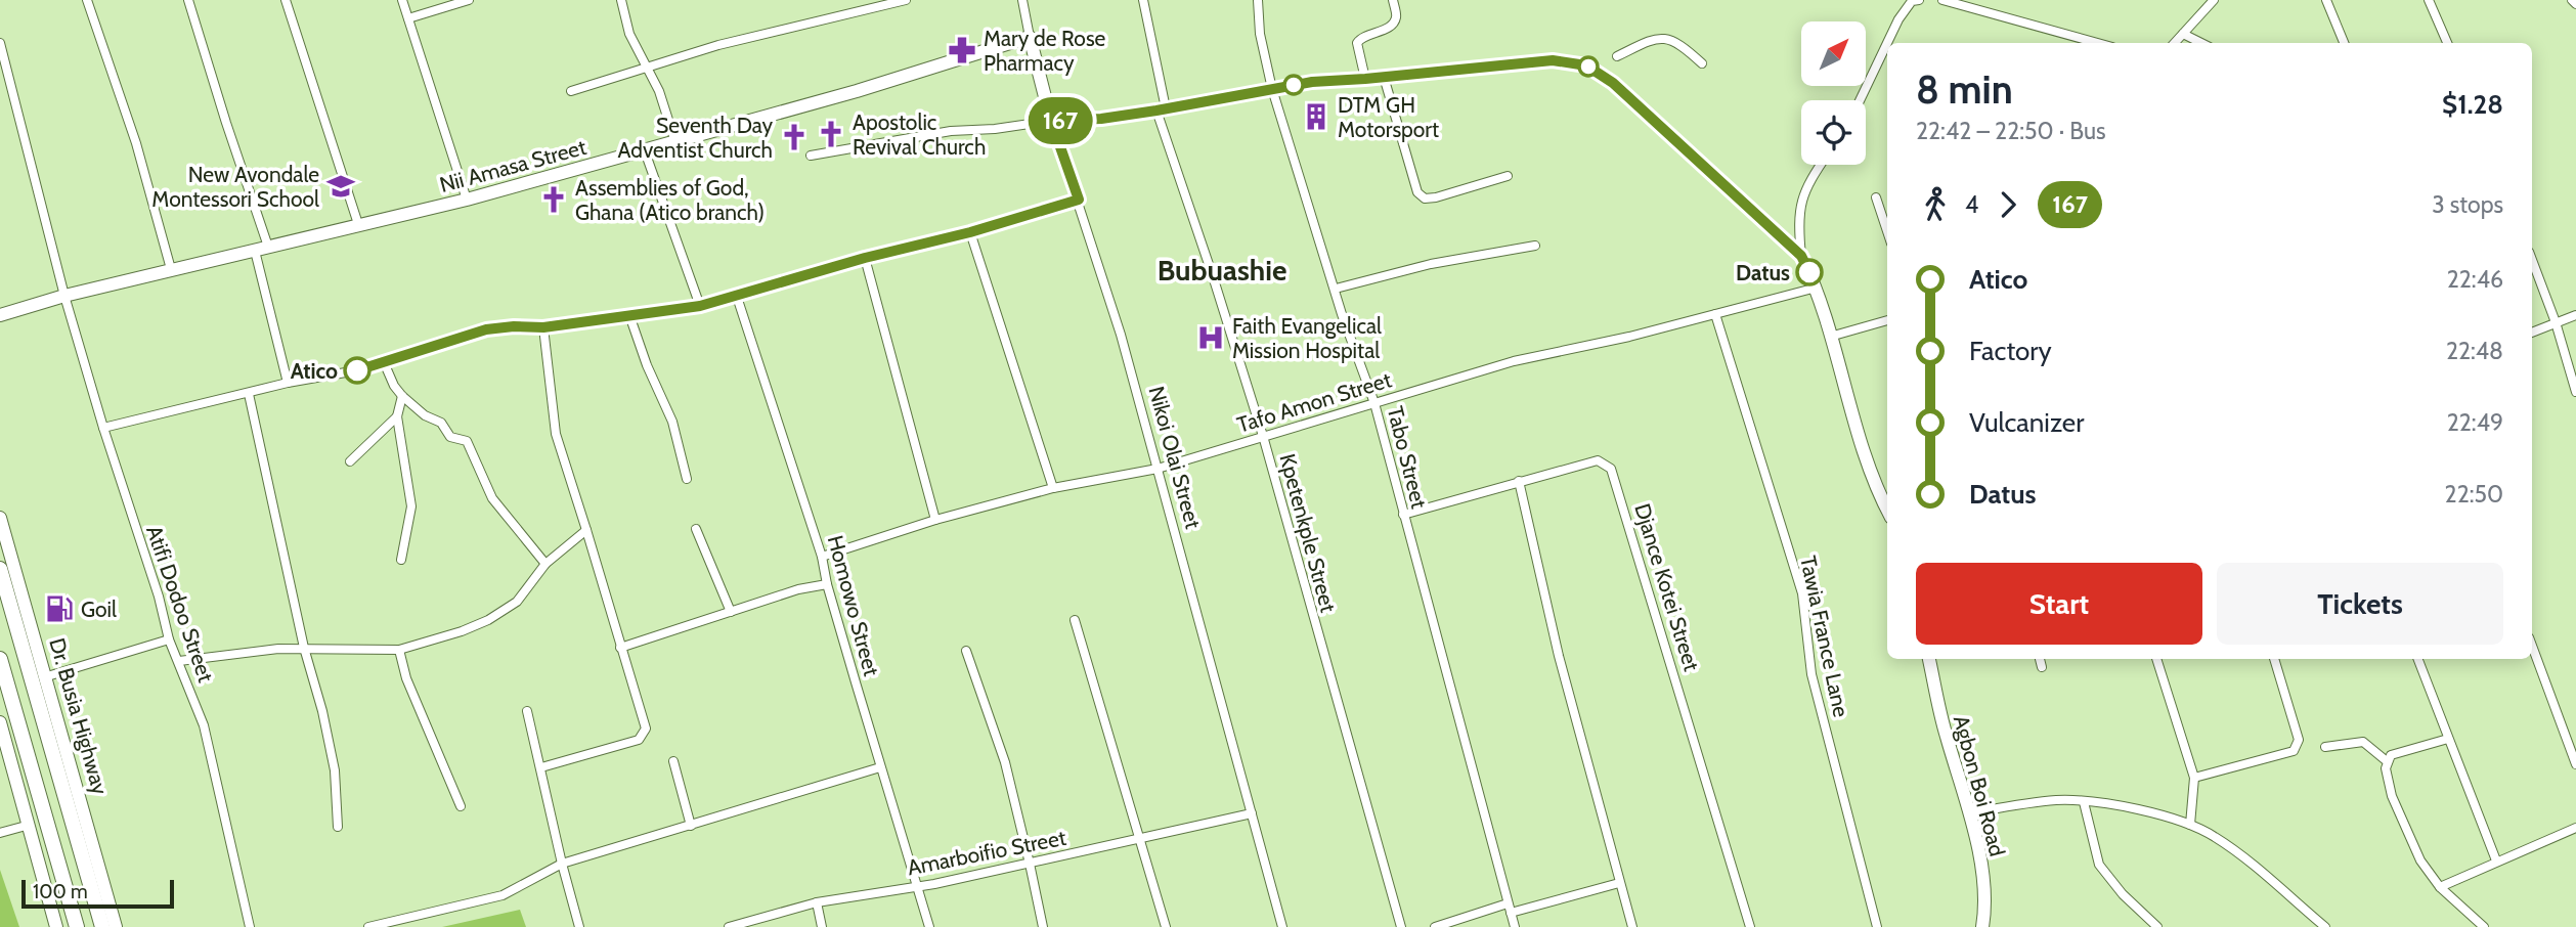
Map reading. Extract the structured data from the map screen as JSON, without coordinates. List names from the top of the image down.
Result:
{
  "streets": {
    "highway": ["Dr. Busia Highway"],
    "street": [
      "Nii Amasa Street",
      "Tafo Amon Street",
      "Nikoi Olai Street",
      "Tabo Street",
      "Kpetenkple Street",
      "Djance Kotei Street",
      "Atifi Dodoo Street",
      "Homowo Street",
      "Tawia France Lane",
      "Agbon Boi Road",
      "Amarboifio Street"
    ]
  },
  "crossings": [
    ["Nii Amasa Street", "Nikoi Olai Street"],
    ["Nii Amasa Street", "Atifi Dodoo Street"],
    ["Tafo Amon Street", "Nikoi Olai Street"],
    ["Tafo Amon Street", "Tabo Street"],
    ["Tafo Amon Street", "Kpetenkple Street"],
    ["Tafo Amon Street", "Homowo Street"],
    ["Tafo Amon Street", "Tawia France Lane"],
    ["Nikoi Olai Street", "Amarboifio Street"],
    ["Tabo Street", "Djance Kotei Street"],
    ["Homowo Street", "Amarboifio Street"]
  ],
  "districts": ["Bubuashie"],
  "places": {
    "pharmacy": ["Mary de Rose Pharmacy"],
    "building": ["DTM GH Motorsport"],
    "church": ["Apostolic Revival Church", "Seventh Day Adventist Church", "Assemblies of God, Ghana (Atico branch)"],
    "school or university": ["New Avondale Montessori School"],
    "other": ["Datus", "Atico"],
    "hospital": ["Faith Evangelical Mission Hospital"],
    "fuel station": ["Goil"]
  },
  "lines": ["bus line 167"],
  "scale_bar": "100 m",
  "north": "top right",
  "page": {
    "on_map": "167",
    "heading": ["8 min", "22:42 – 22:50 · Bus", "$1.28"],
    "legs": ["4", "167", "3 stops"],
    "list": [
      {
        "name": "Atico",
        "value": "22:46"
      },
      {
        "name": "Factory",
        "value": "22:48"
      },
      {
        "name": "Vulcanizer",
        "value": "22:49"
      },
      {
        "name": "Datus",
        "value": "22:50"
      }
    ],
    "buttons": ["Start", "Tickets"],
    "scale": "100 m"
  }
}
